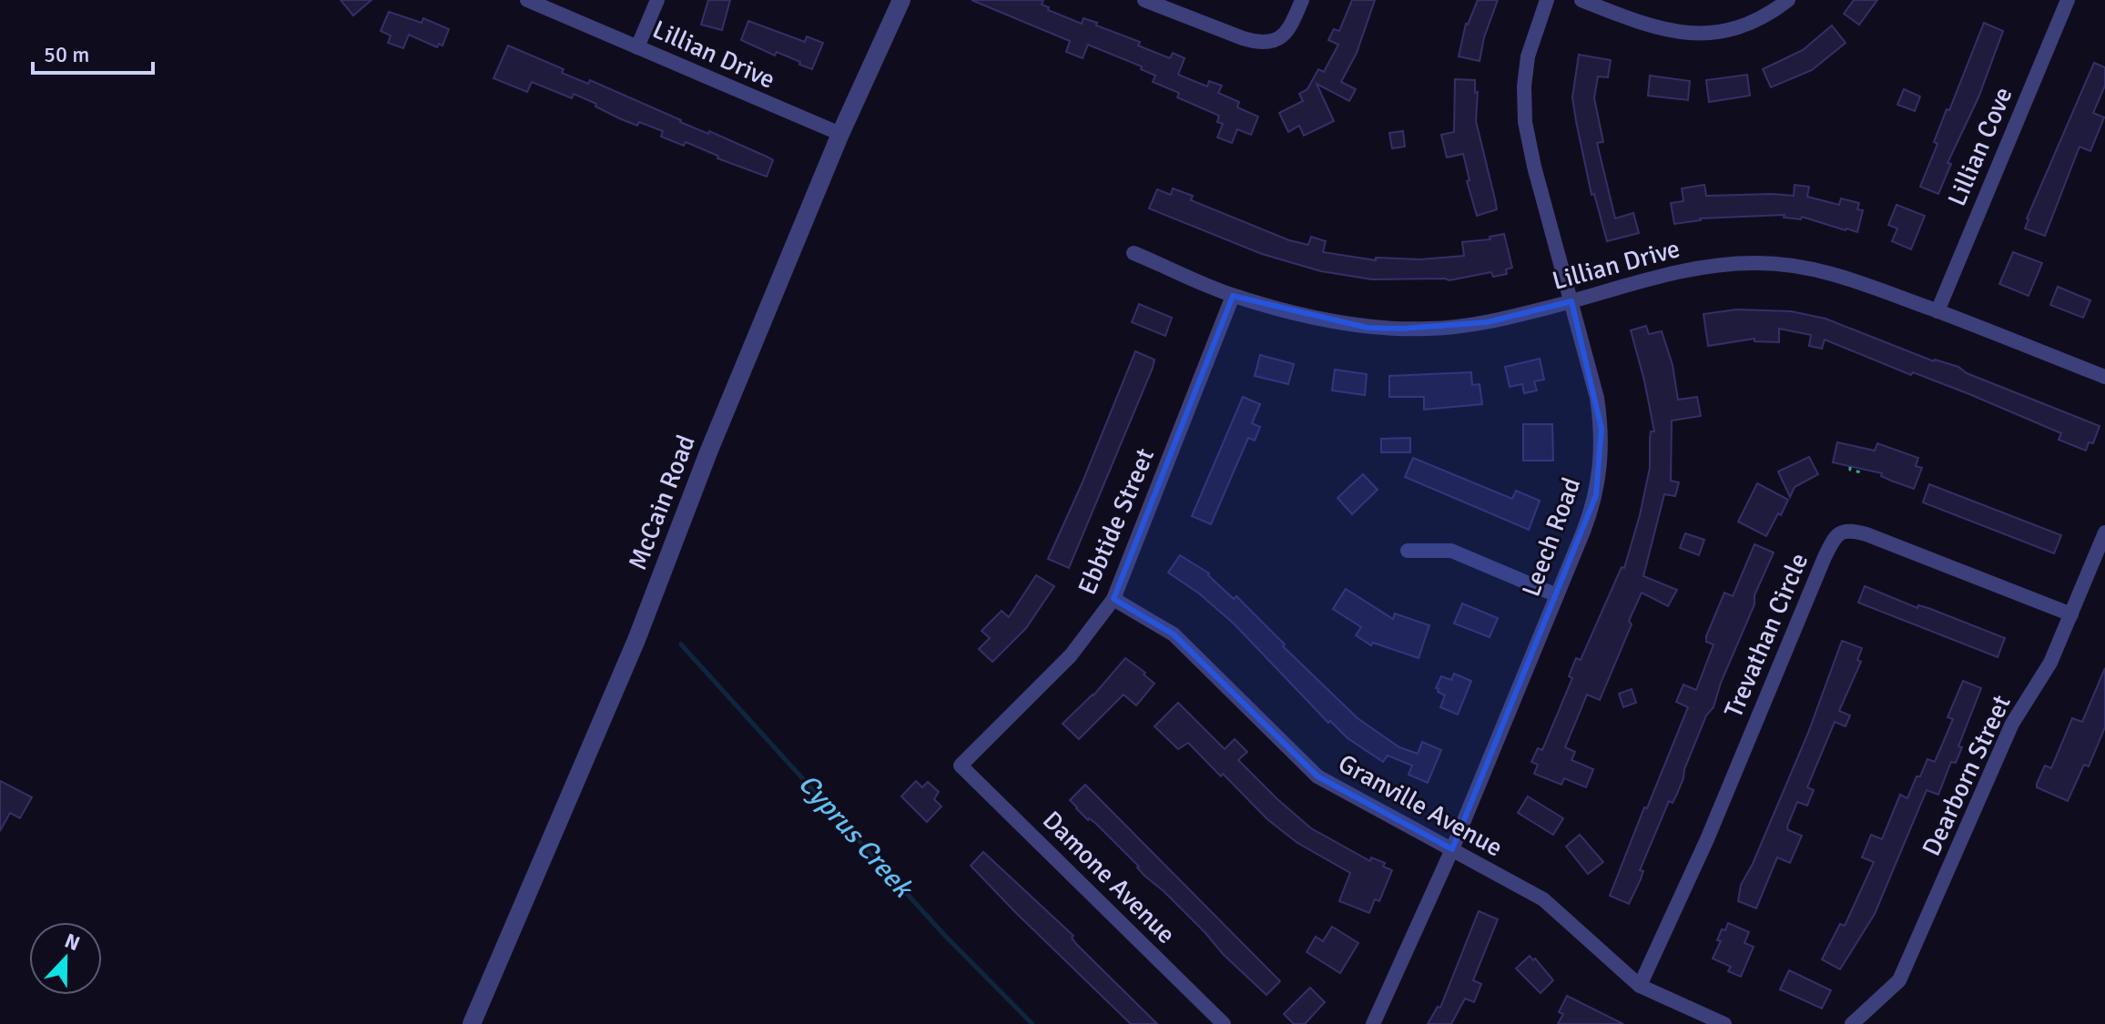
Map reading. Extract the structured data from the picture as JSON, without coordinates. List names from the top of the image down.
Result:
{
  "streets": {
    "street": [
      "Lillian Drive",
      "Lillian Cove",
      "McCain Road",
      "Ebbtide Street",
      "Leech Road",
      "Trevathan Circle",
      "Dearborn Street",
      "Granville Avenue",
      "Damone Avenue"
    ]
  },
  "crossings": [
    ["Lillian Drive", "Lillian Cove"],
    ["Lillian Drive", "McCain Road"],
    ["Lillian Drive", "Ebbtide Street"],
    ["Lillian Drive", "Leech Road"],
    ["Ebbtide Street", "Granville Avenue"],
    ["Ebbtide Street", "Damone Avenue"],
    ["Leech Road", "Granville Avenue"],
    ["Trevathan Circle", "Dearborn Street"],
    ["Trevathan Circle", "Granville Avenue"]
  ],
  "water": ["Cyprus Creek"],
  "scale_bar": "50 m",
  "north": "top"
}
